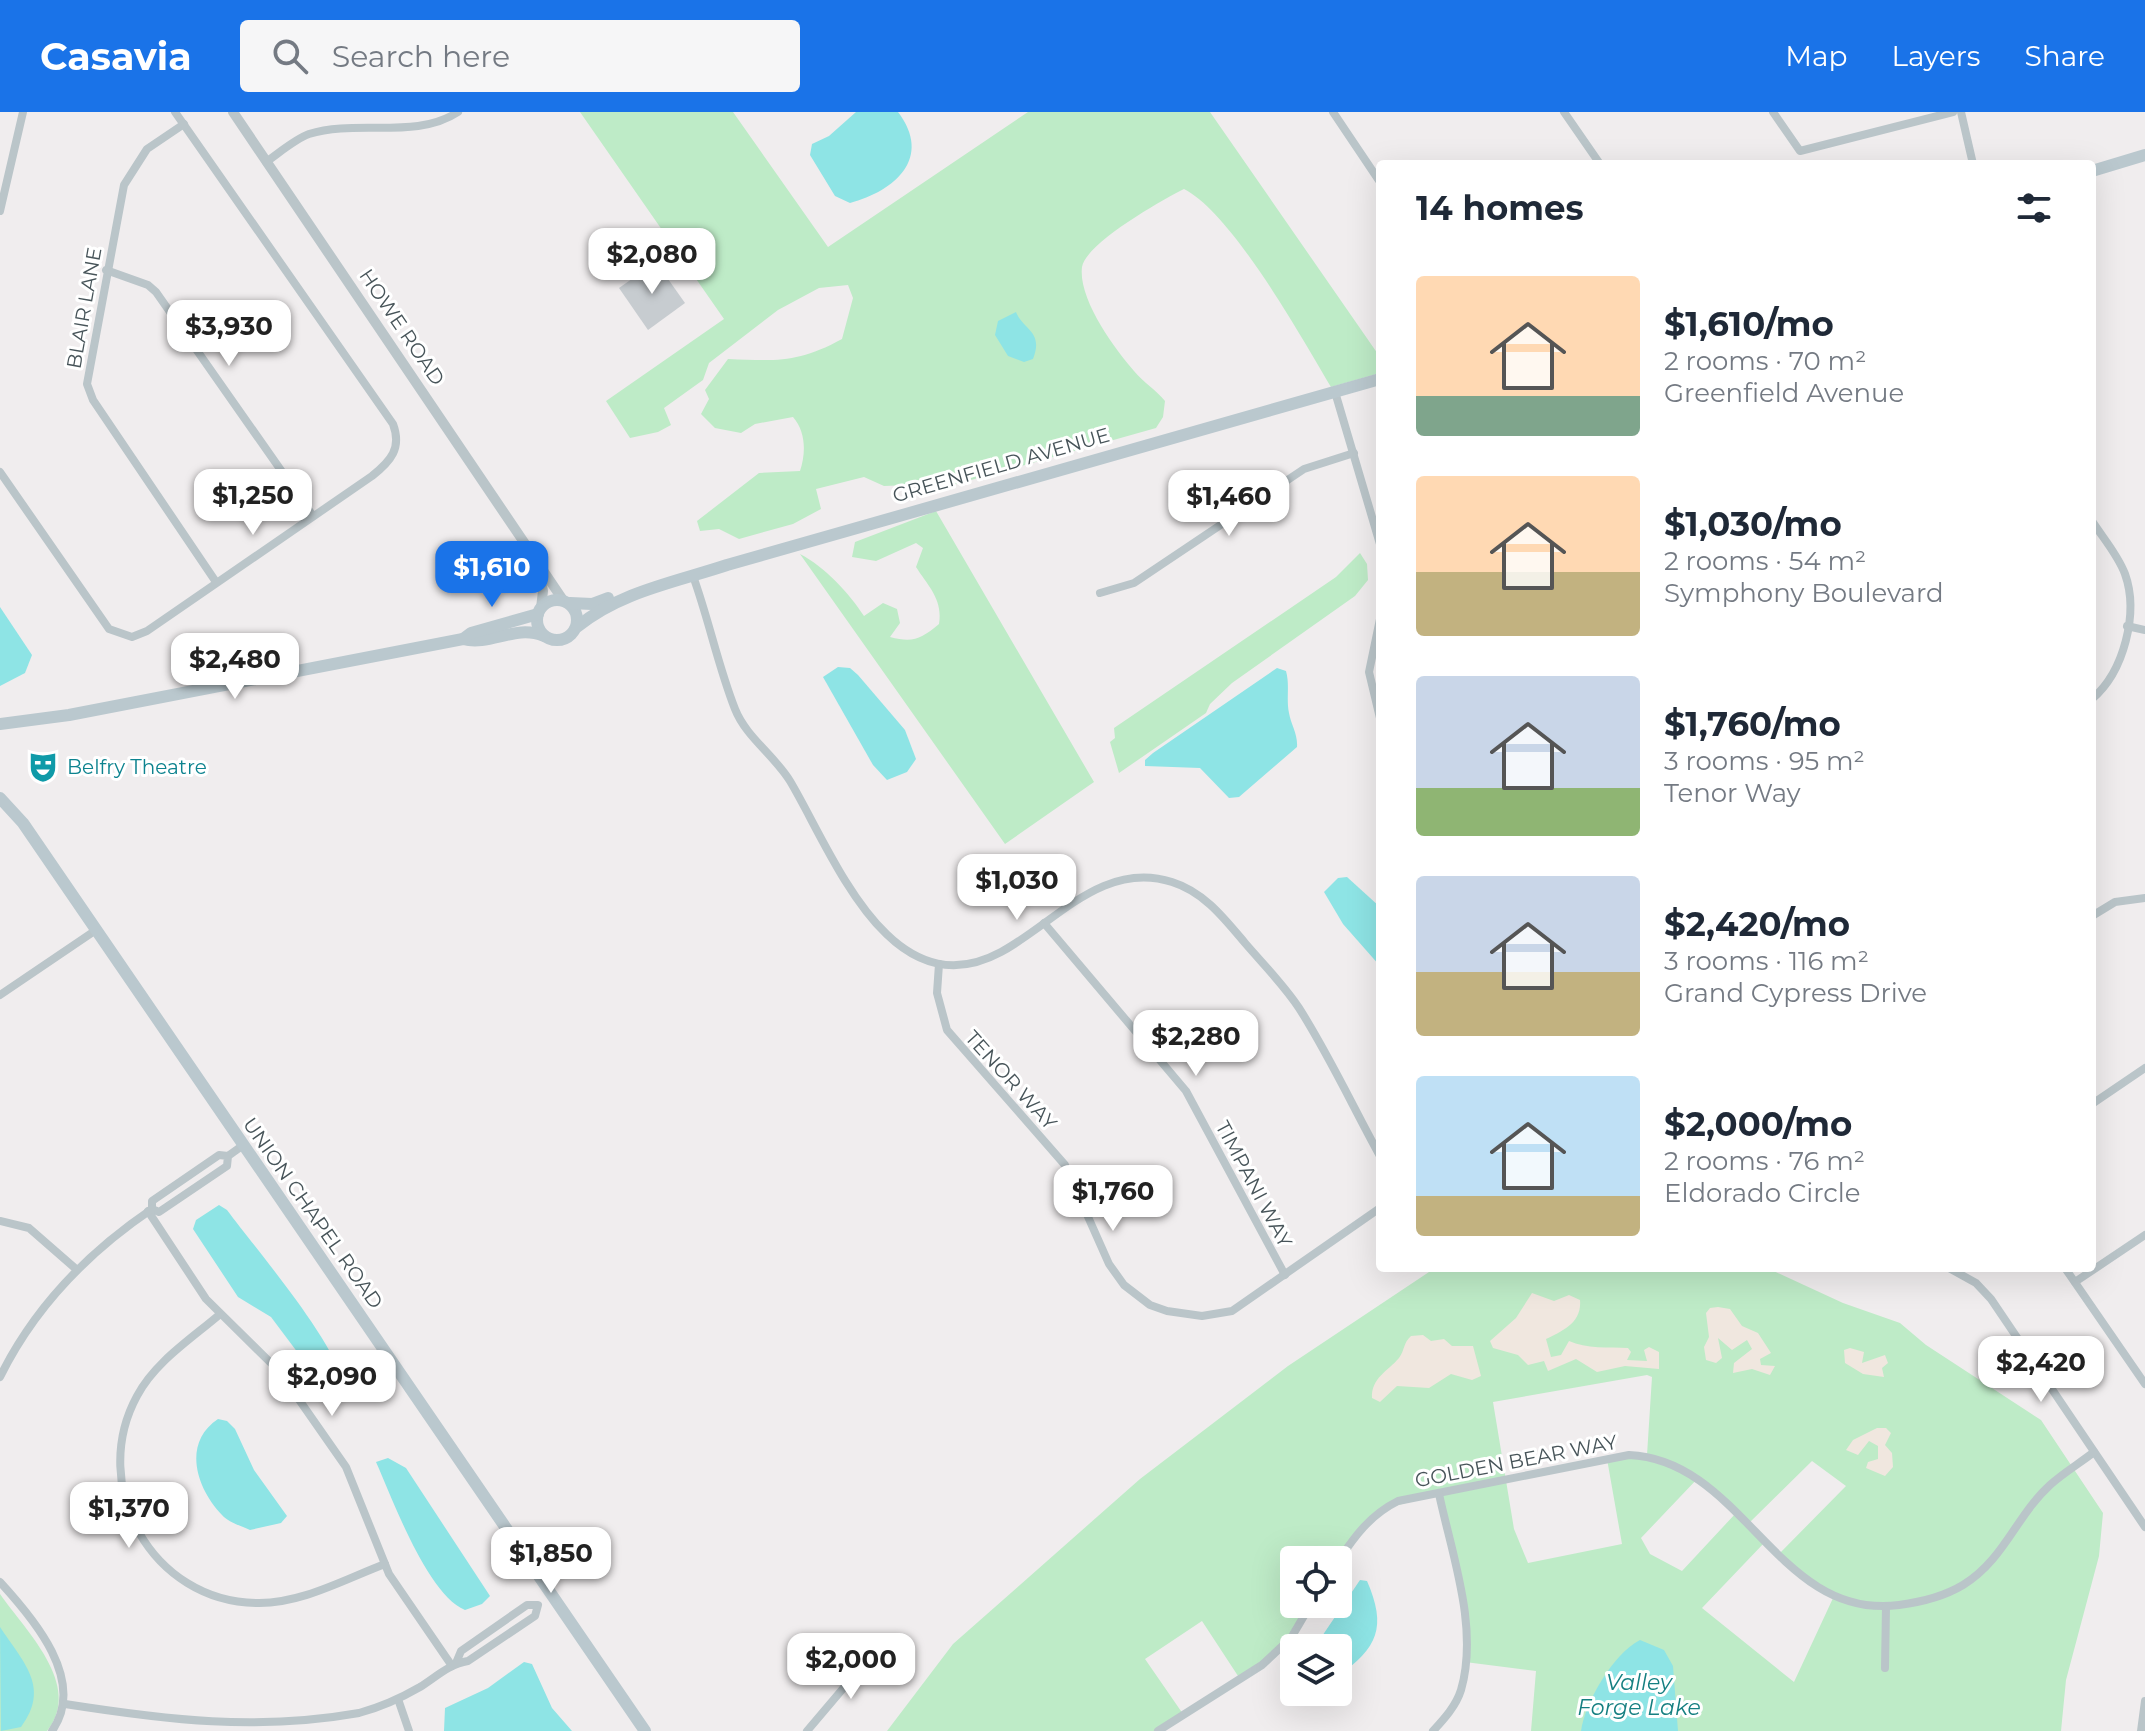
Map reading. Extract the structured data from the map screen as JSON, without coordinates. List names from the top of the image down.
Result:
{
  "streets": {
    "main road": ["GREENFIELD AVENUE", "UNION CHAPEL ROAD"],
    "street": [
      "BLAIR LANE",
      "HOWE ROAD",
      "TENOR WAY",
      "TIMPANI WAY",
      "GOLDEN BEAR WAY"
    ]
  },
  "crossings": [
    ["HOWE ROAD", "GREENFIELD AVENUE"],
    ["TENOR WAY", "TIMPANI WAY"]
  ],
  "water": ["Valley Forge Lake"],
  "places": {
    "theatre": ["Belfry Theatre"]
  },
  "page": {
    "header": "Casavia",
    "search": "Search here",
    "nav": ["Map", "Layers", "Share"],
    "heading": "14 homes",
    "price": [
      "$2,080",
      "$3,930",
      "$1,250",
      "$1,460",
      "$1,610",
      "$2,480",
      "$1,030",
      "$2,280",
      "$1,760",
      "$2,420",
      "$2,090",
      "$1,370",
      "$1,850",
      "$2,000"
    ],
    "list": [
      {
        "name": "$1,610/mo",
        "note": "2 rooms · 70 m² · Greenfield Avenue"
      },
      {
        "name": "$1,030/mo",
        "note": "2 rooms · 54 m² · Symphony Boulevard"
      },
      {
        "name": "$1,760/mo",
        "note": "3 rooms · 95 m² · Tenor Way"
      },
      {
        "name": "$2,420/mo",
        "note": "3 rooms · 116 m² · Grand Cypress Drive"
      },
      {
        "name": "$2,000/mo",
        "note": "2 rooms · 76 m² · Eldorado Circle"
      }
    ]
  }
}
